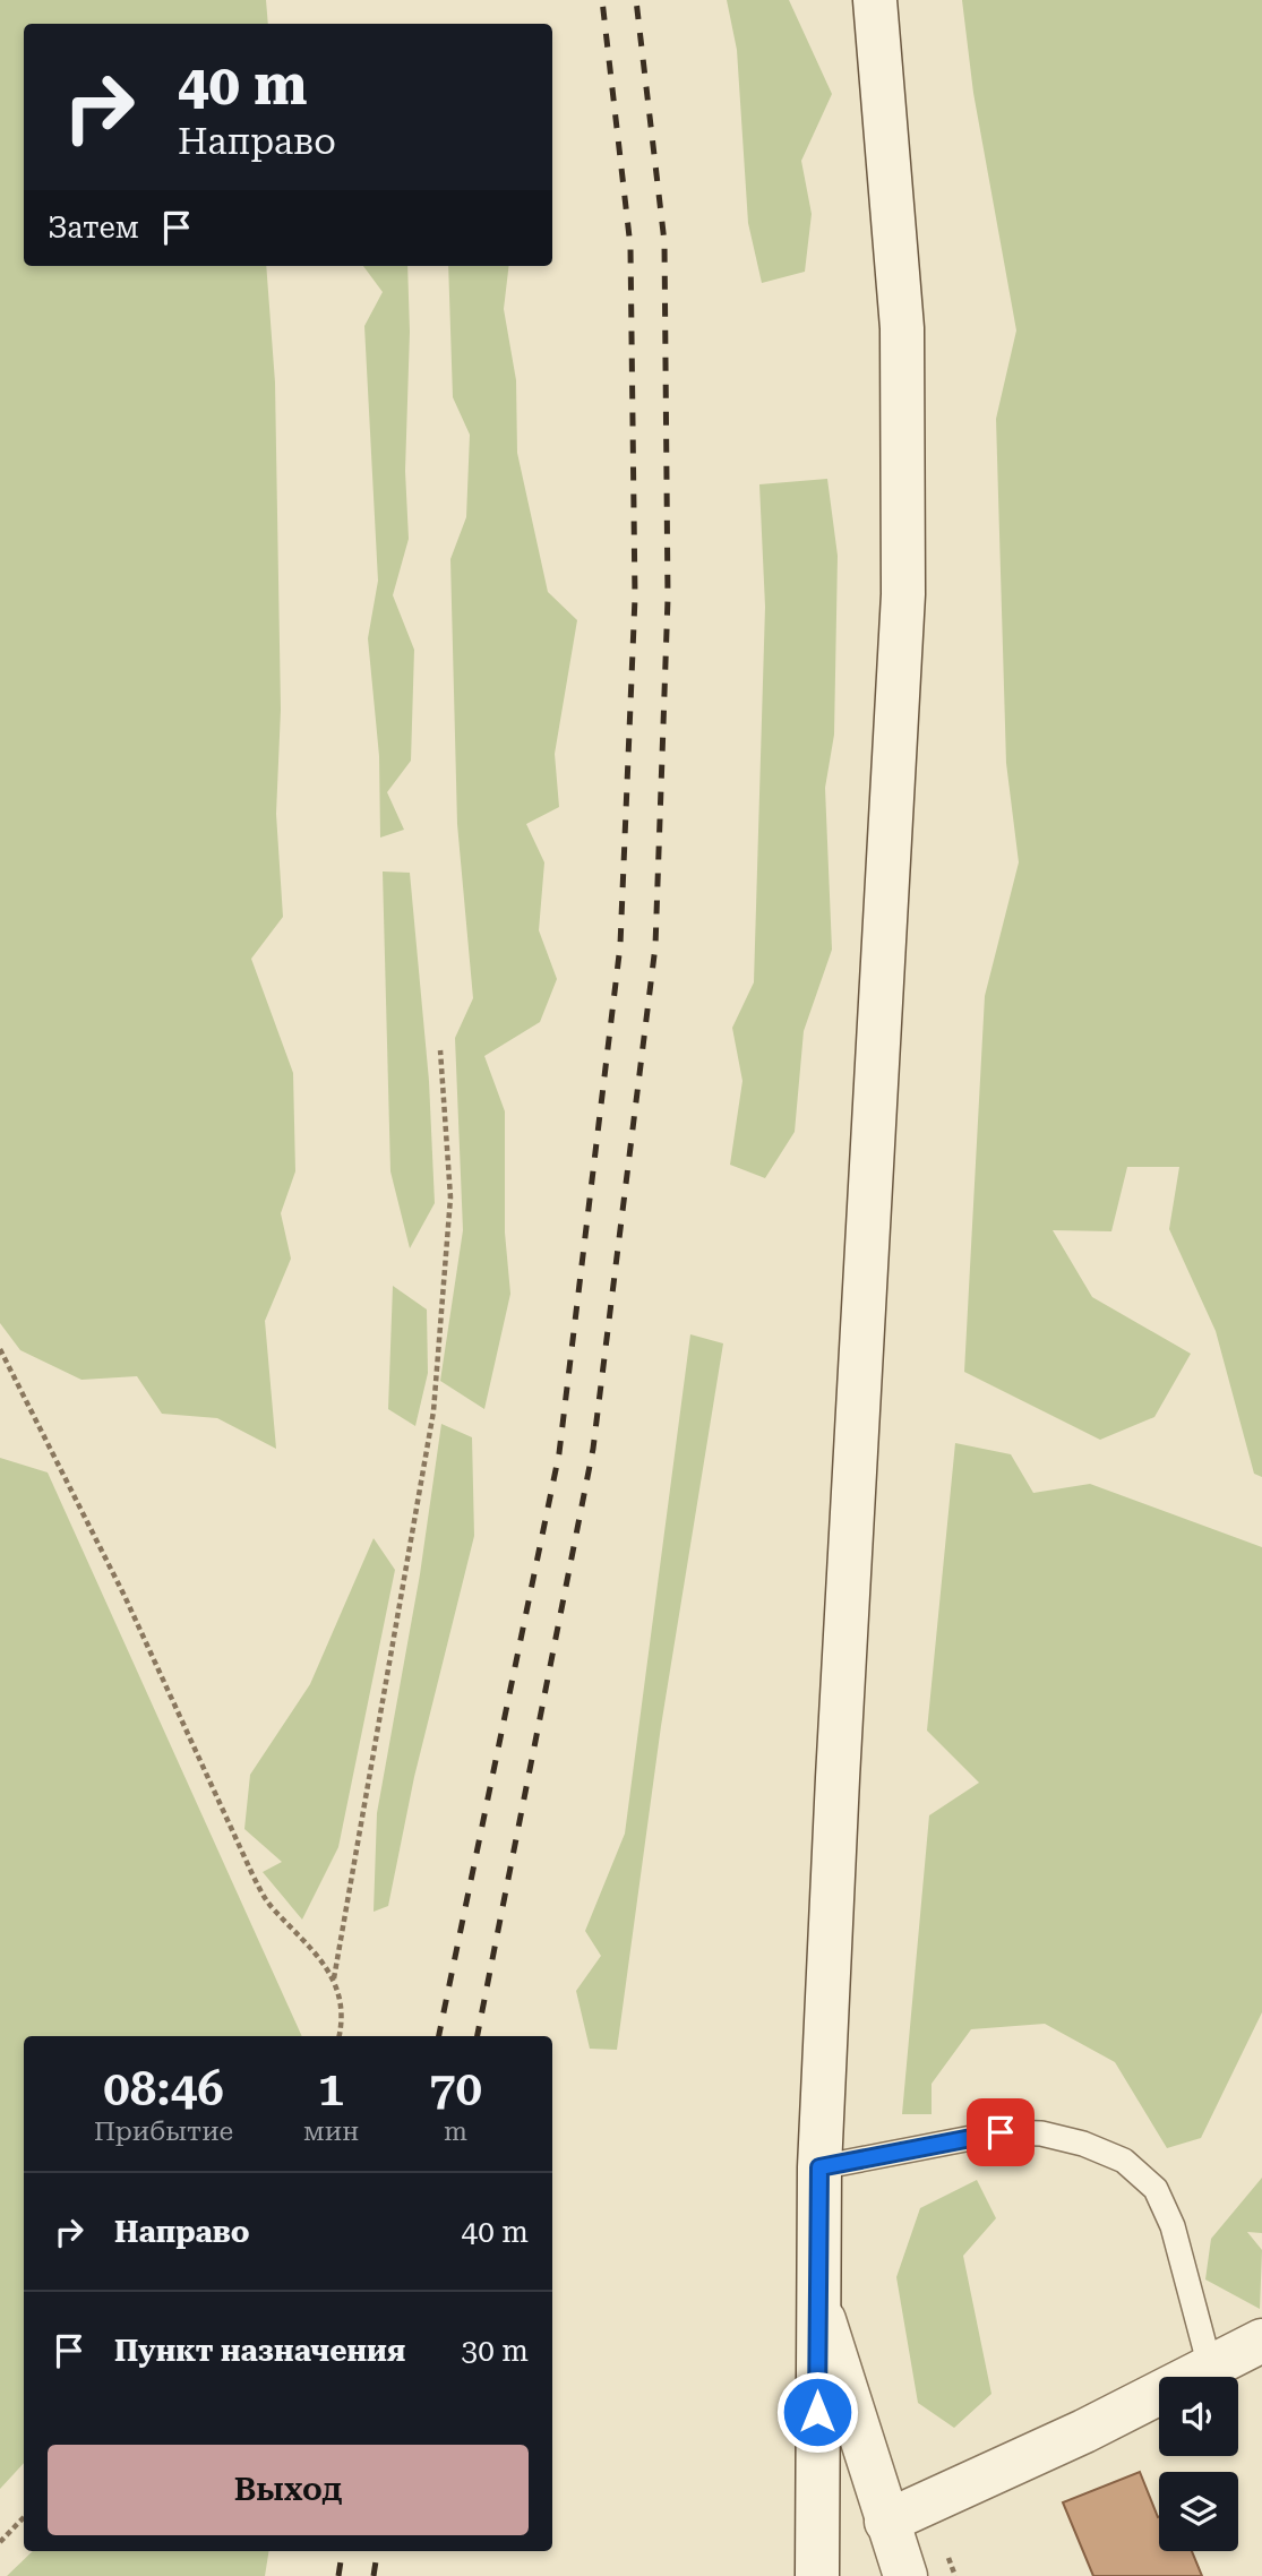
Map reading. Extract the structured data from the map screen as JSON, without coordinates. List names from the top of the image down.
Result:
{
  "page": {
    "turn": ["40 m", "Направо"],
    "then": "Затем",
    "eta": [
      "08:46",
      "Прибытие",
      "1",
      "мин",
      "70",
      "m"
    ],
    "list": [
      {
        "name": "Направо",
        "value": "40 m"
      },
      {
        "name": "Пункт назначения",
        "value": "30 m"
      }
    ],
    "buttons": "Выход"
  }
}
